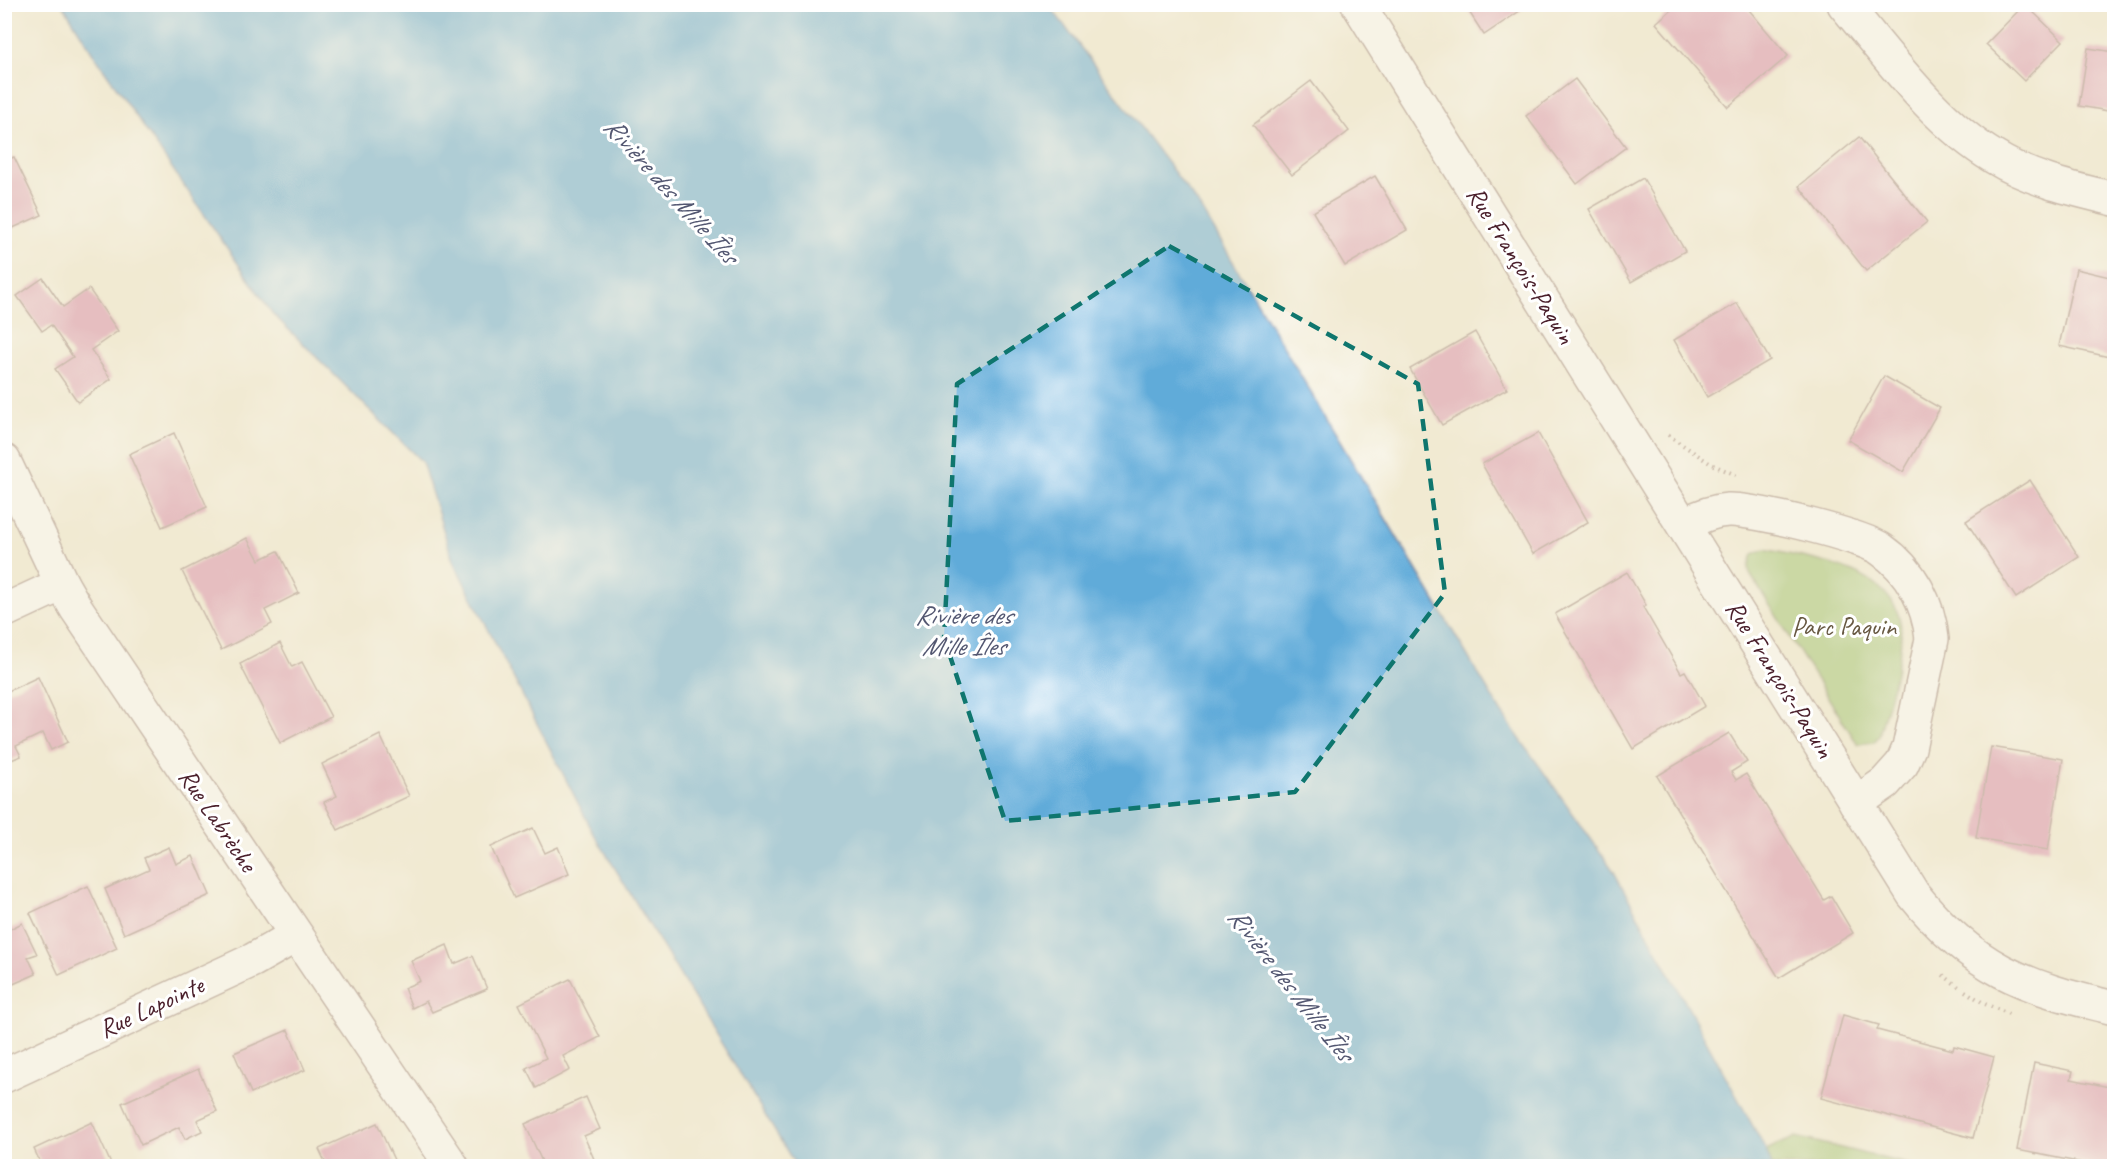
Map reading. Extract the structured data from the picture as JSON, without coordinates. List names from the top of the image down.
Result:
{
  "streets": {
    "street": ["Rue François-Paquin", "Rue Labrèche", "Rue Lapointe"]
  },
  "crossings": [
    ["Rue Labrèche", "Rue Lapointe"]
  ],
  "water": ["Rivière des Mille Îles"],
  "parks": ["Parc Paquin"]
}
